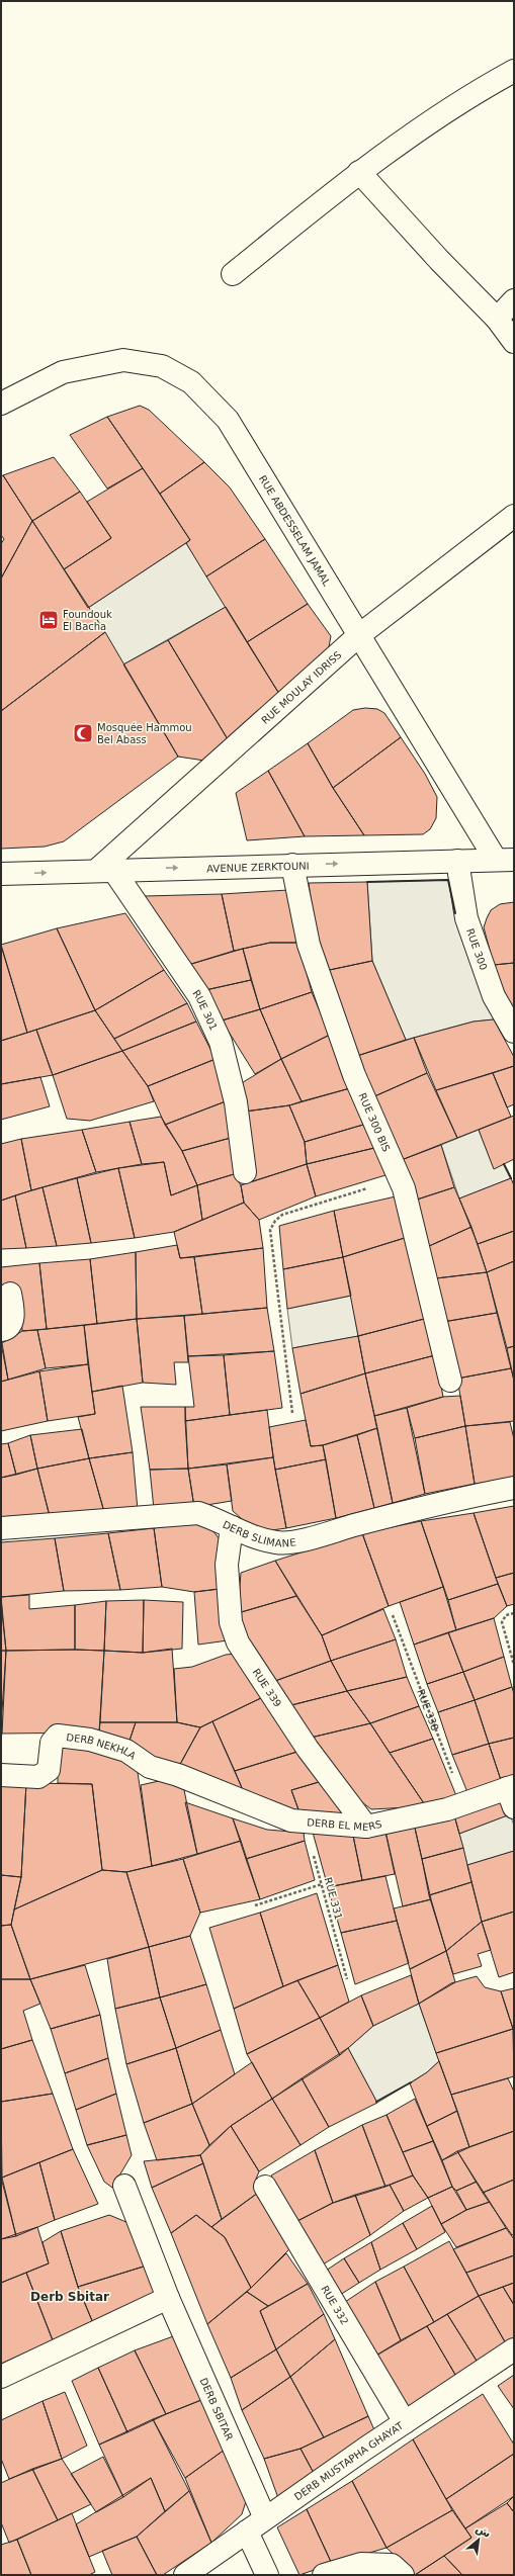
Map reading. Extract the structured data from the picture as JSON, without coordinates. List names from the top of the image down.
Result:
{
  "streets": {
    "street": [
      "RUE ABDESSELAM JAMAL",
      "RUE MOULAY IDRISS",
      "AVENUE ZERKTOUNI",
      "RUE 300",
      "RUE 301",
      "RUE 300 BIS",
      "DERB SLIMANE",
      "RUE 339",
      "DERB NEKHLA",
      "DERB EL MERS",
      "RUE 332",
      "DERB SBITAR",
      "DERB MUSTAPHA GHAYAT"
    ],
    "path": ["RUE 338", "RUE 331"]
  },
  "crossings": [
    ["RUE ABDESSELAM JAMAL", "RUE MOULAY IDRISS"],
    ["RUE ABDESSELAM JAMAL", "AVENUE ZERKTOUNI"],
    ["RUE MOULAY IDRISS", "AVENUE ZERKTOUNI"],
    ["RUE MOULAY IDRISS", "RUE 301"],
    ["AVENUE ZERKTOUNI", "RUE 300"],
    ["AVENUE ZERKTOUNI", "RUE 301"],
    ["AVENUE ZERKTOUNI", "RUE 300 BIS"],
    ["DERB SLIMANE", "RUE 339"],
    ["RUE 339", "DERB EL MERS"],
    ["RUE 338", "DERB EL MERS"],
    ["DERB NEKHLA", "DERB EL MERS"],
    ["DERB EL MERS", "RUE 331"],
    ["RUE 332", "DERB MUSTAPHA GHAYAT"],
    ["DERB SBITAR", "DERB MUSTAPHA GHAYAT"]
  ],
  "one_way": ["AVENUE ZERKTOUNI"],
  "districts": ["Derb Sbitar"],
  "places": {
    "hotel": ["Foundouk El Bacha"],
    "mosque": ["Mosquée Hammou Bel Abass"]
  },
  "north": "top right"
}
